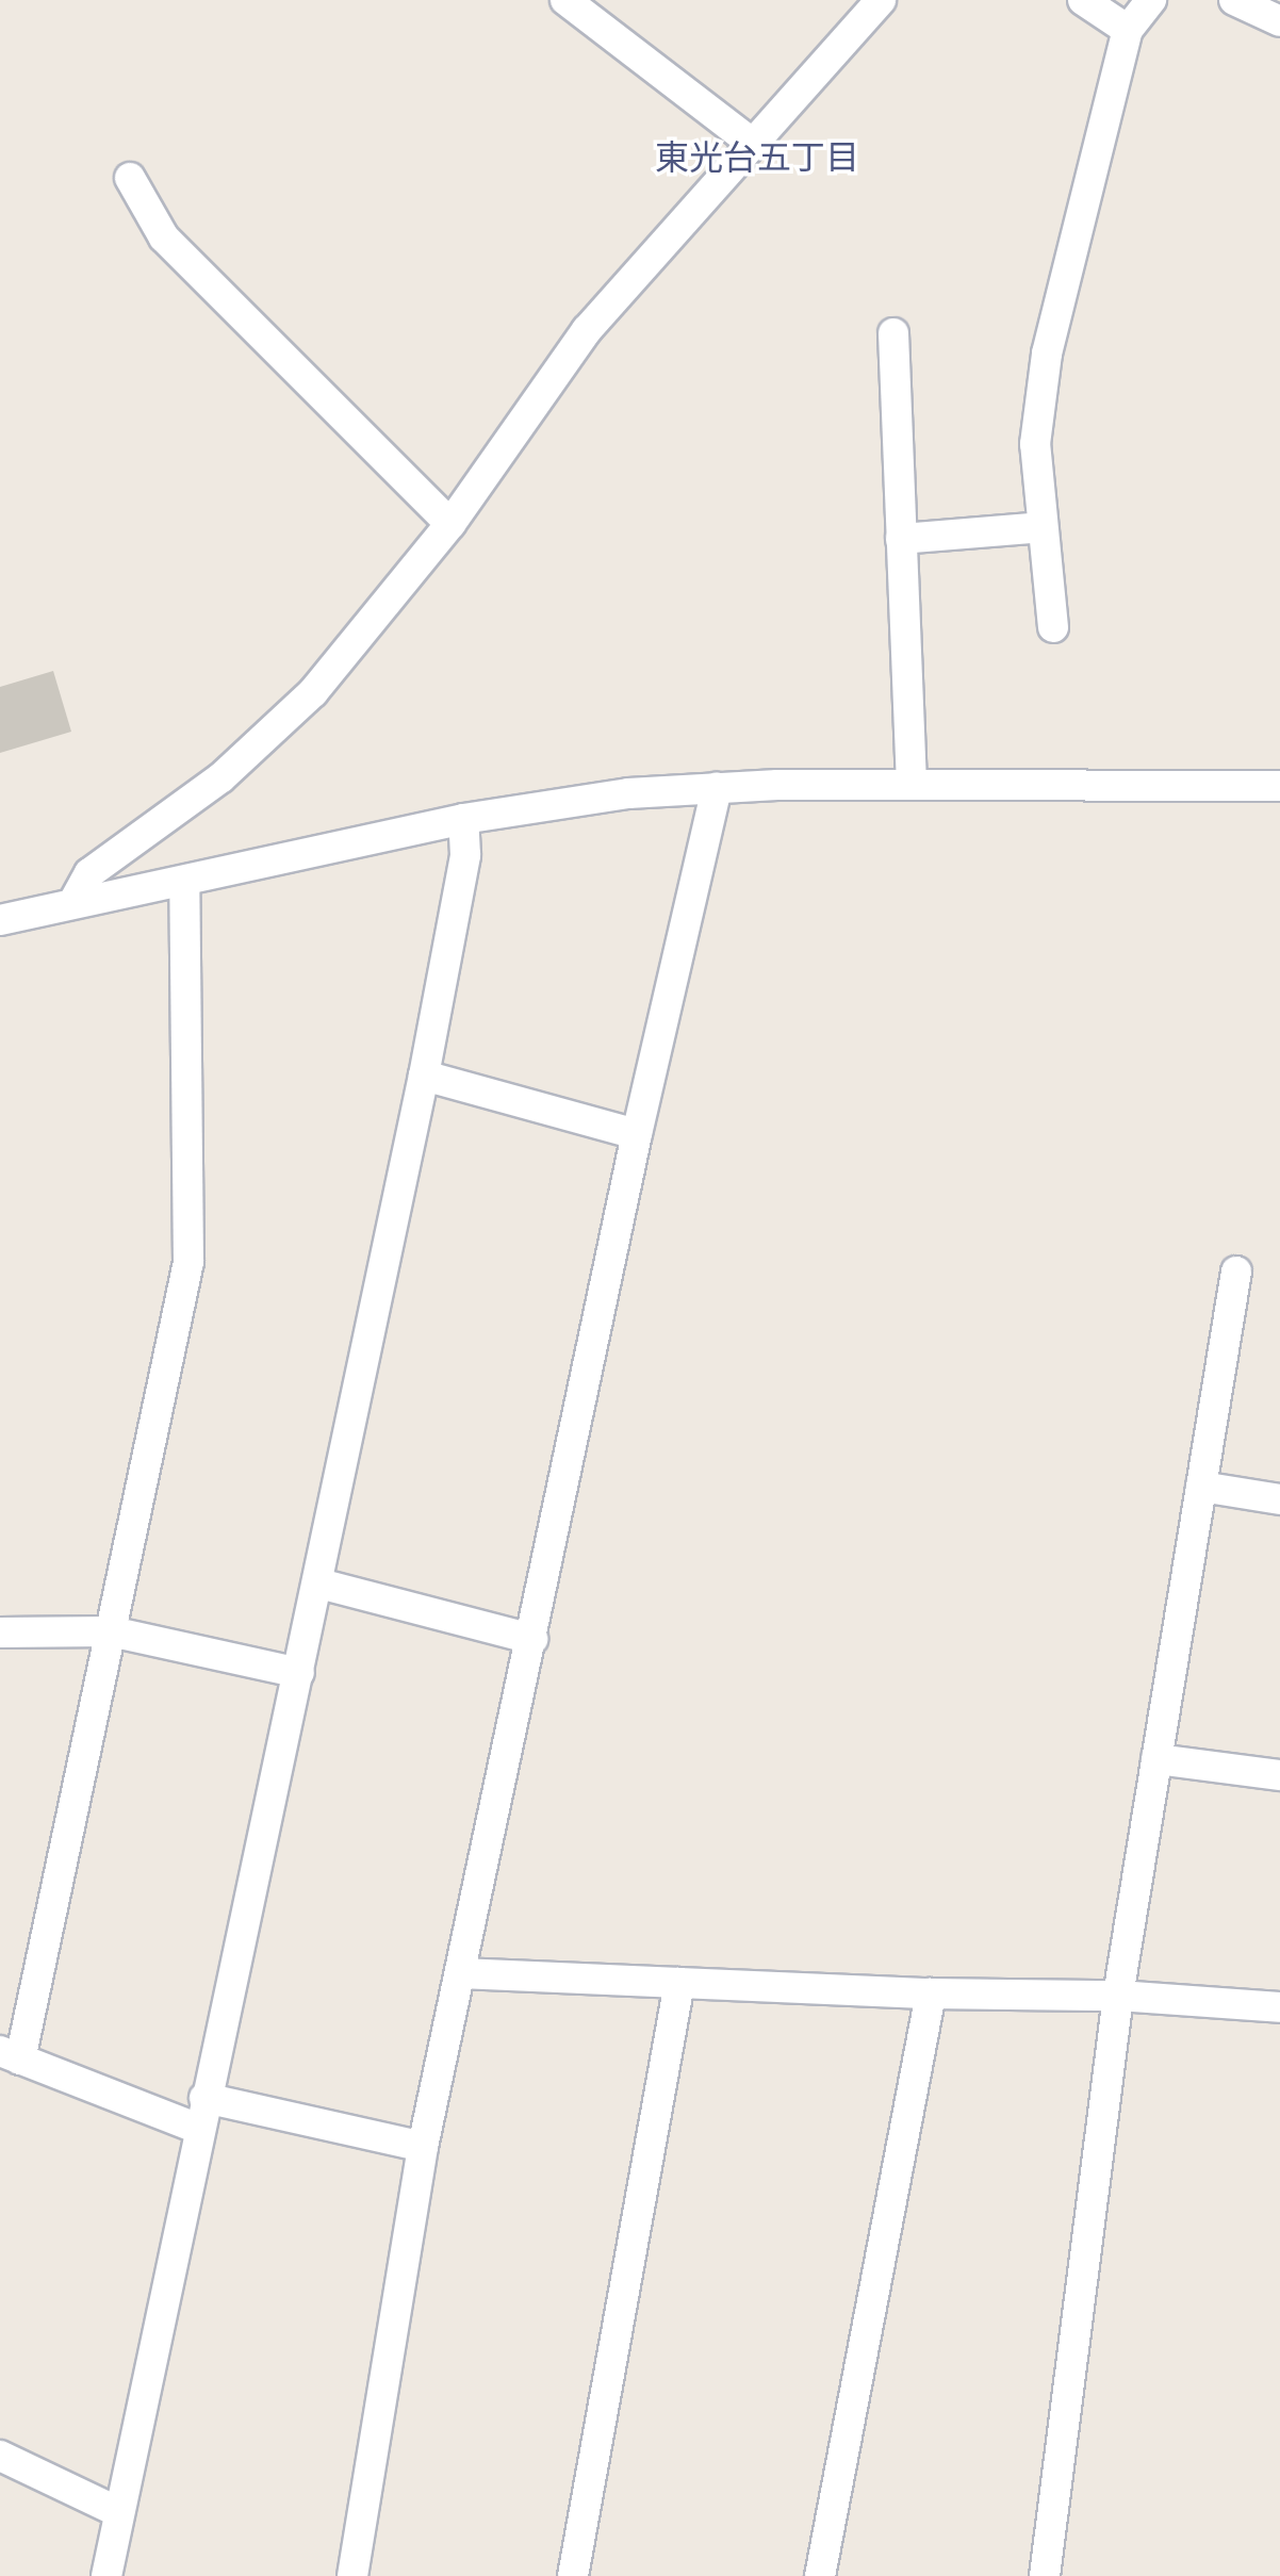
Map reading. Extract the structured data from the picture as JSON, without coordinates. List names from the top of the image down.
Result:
{
  "districts": ["東光台五丁目"]
}
